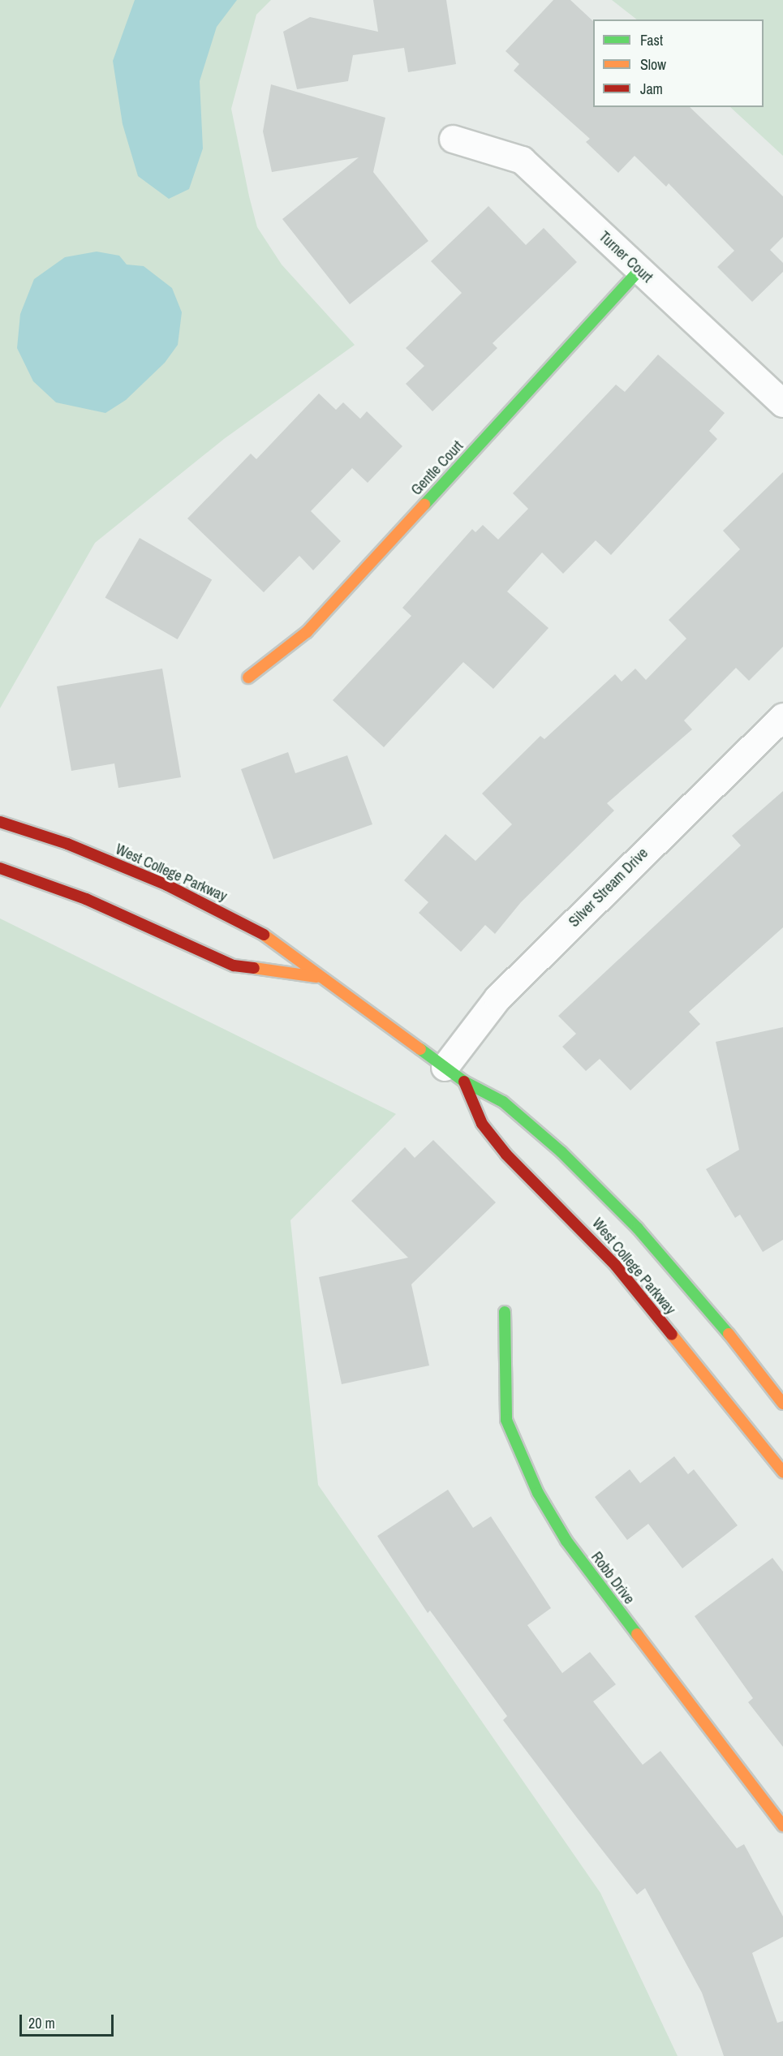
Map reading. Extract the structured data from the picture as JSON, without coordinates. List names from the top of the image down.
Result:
{
  "streets": {
    "street": [
      "Turner Court",
      "Gentle Court",
      "West College Parkway",
      "Silver Stream Drive",
      "Robb Drive"
    ]
  },
  "crossings": [
    ["Turner Court", "Gentle Court"],
    ["West College Parkway", "Silver Stream Drive"]
  ],
  "legend": ["Fast", "Slow", "Jam"],
  "scale_bar": "20 m"
}
